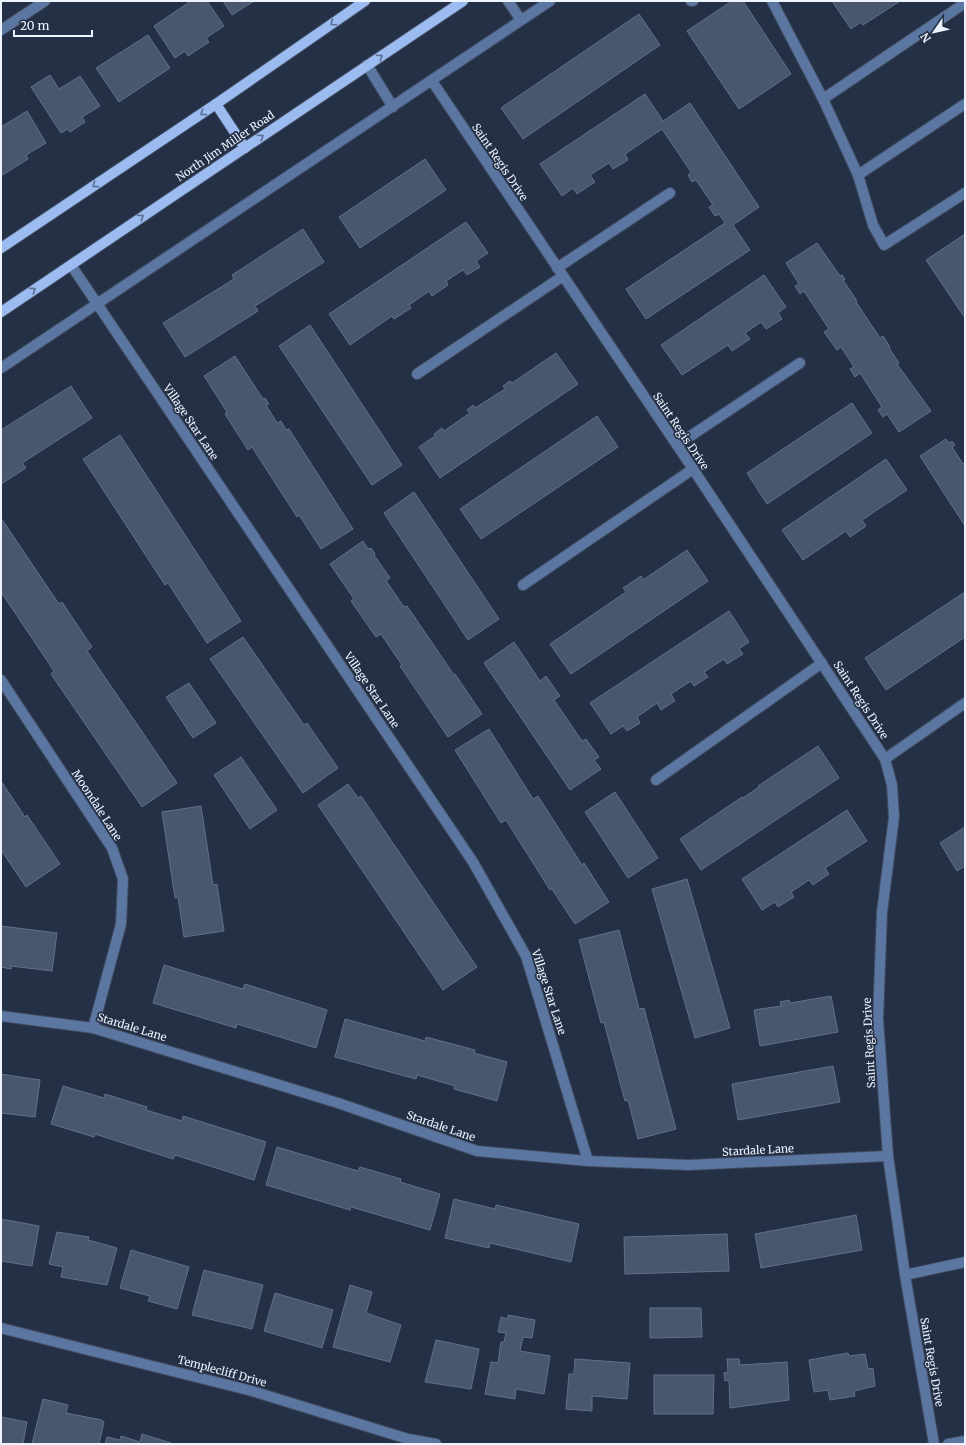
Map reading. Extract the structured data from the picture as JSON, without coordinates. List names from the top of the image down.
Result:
{
  "streets": {
    "main road": ["North Jim Miller Road"],
    "street": [
      "Saint Regis Drive",
      "Village Star Lane",
      "Moondale Lane",
      "Stardale Lane",
      "Templecliff Drive"
    ]
  },
  "crossings": [
    ["North Jim Miller Road", "Village Star Lane"],
    ["Saint Regis Drive", "Stardale Lane"],
    ["Village Star Lane", "Stardale Lane"],
    ["Moondale Lane", "Stardale Lane"]
  ],
  "scale_bar": "20 m",
  "north": "bottom left"
}
